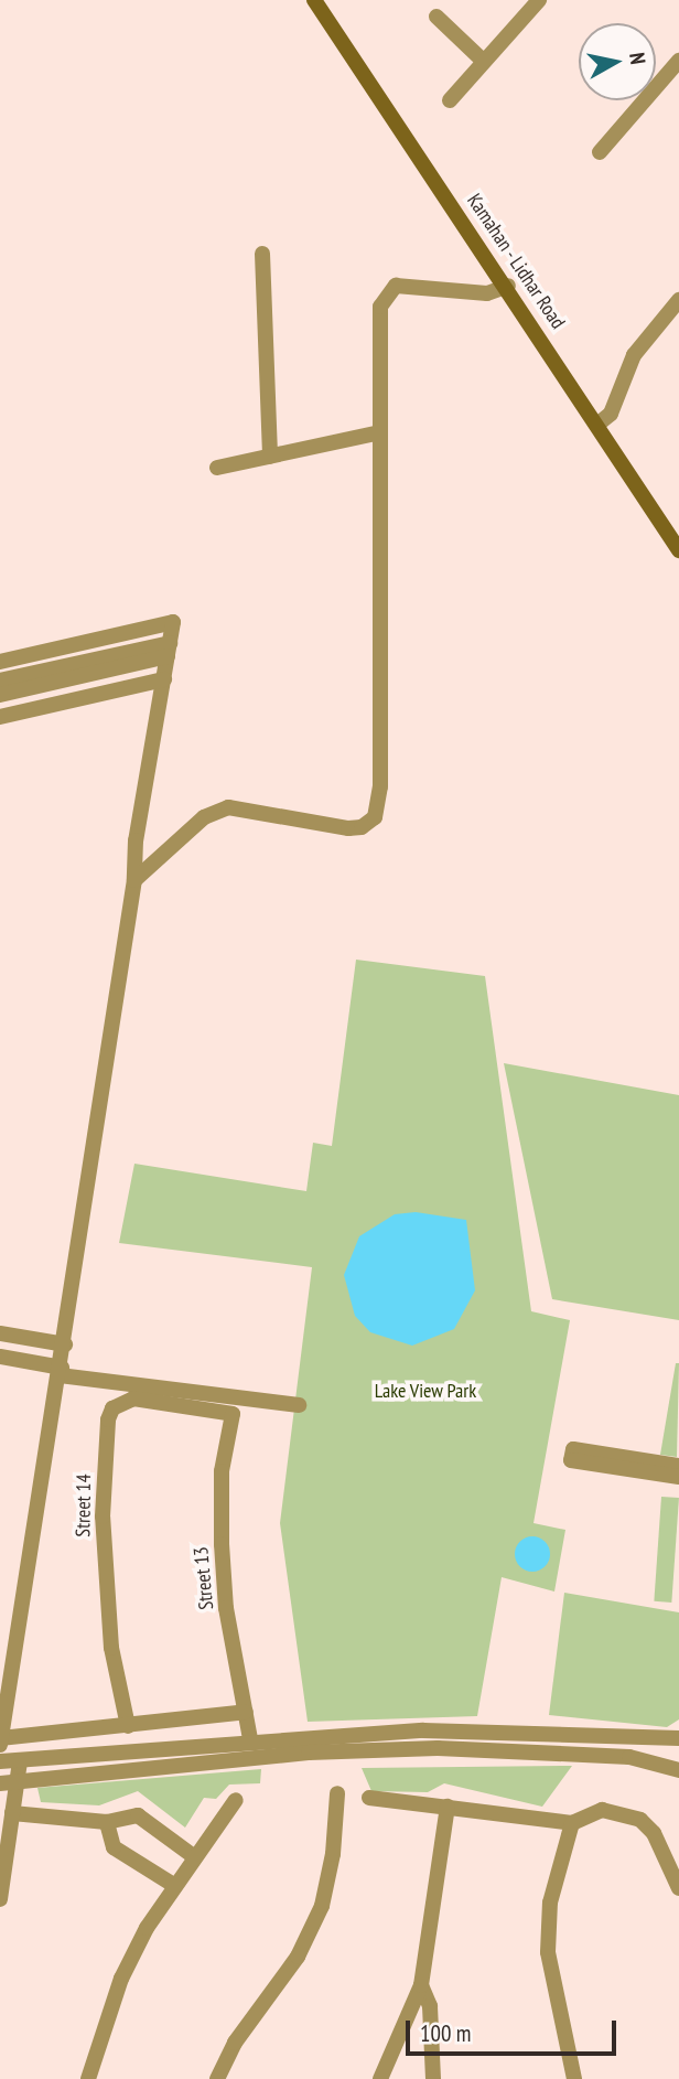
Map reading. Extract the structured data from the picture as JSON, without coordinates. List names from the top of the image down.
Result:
{
  "streets": {
    "main road": ["Kamahan - Lidhar Road"],
    "street": ["Street 14", "Street 13"]
  },
  "crossings": [
    ["Street 14", "Street 13"]
  ],
  "parks": ["Lake View Park"],
  "scale_bar": "100 m",
  "north": "right"
}
